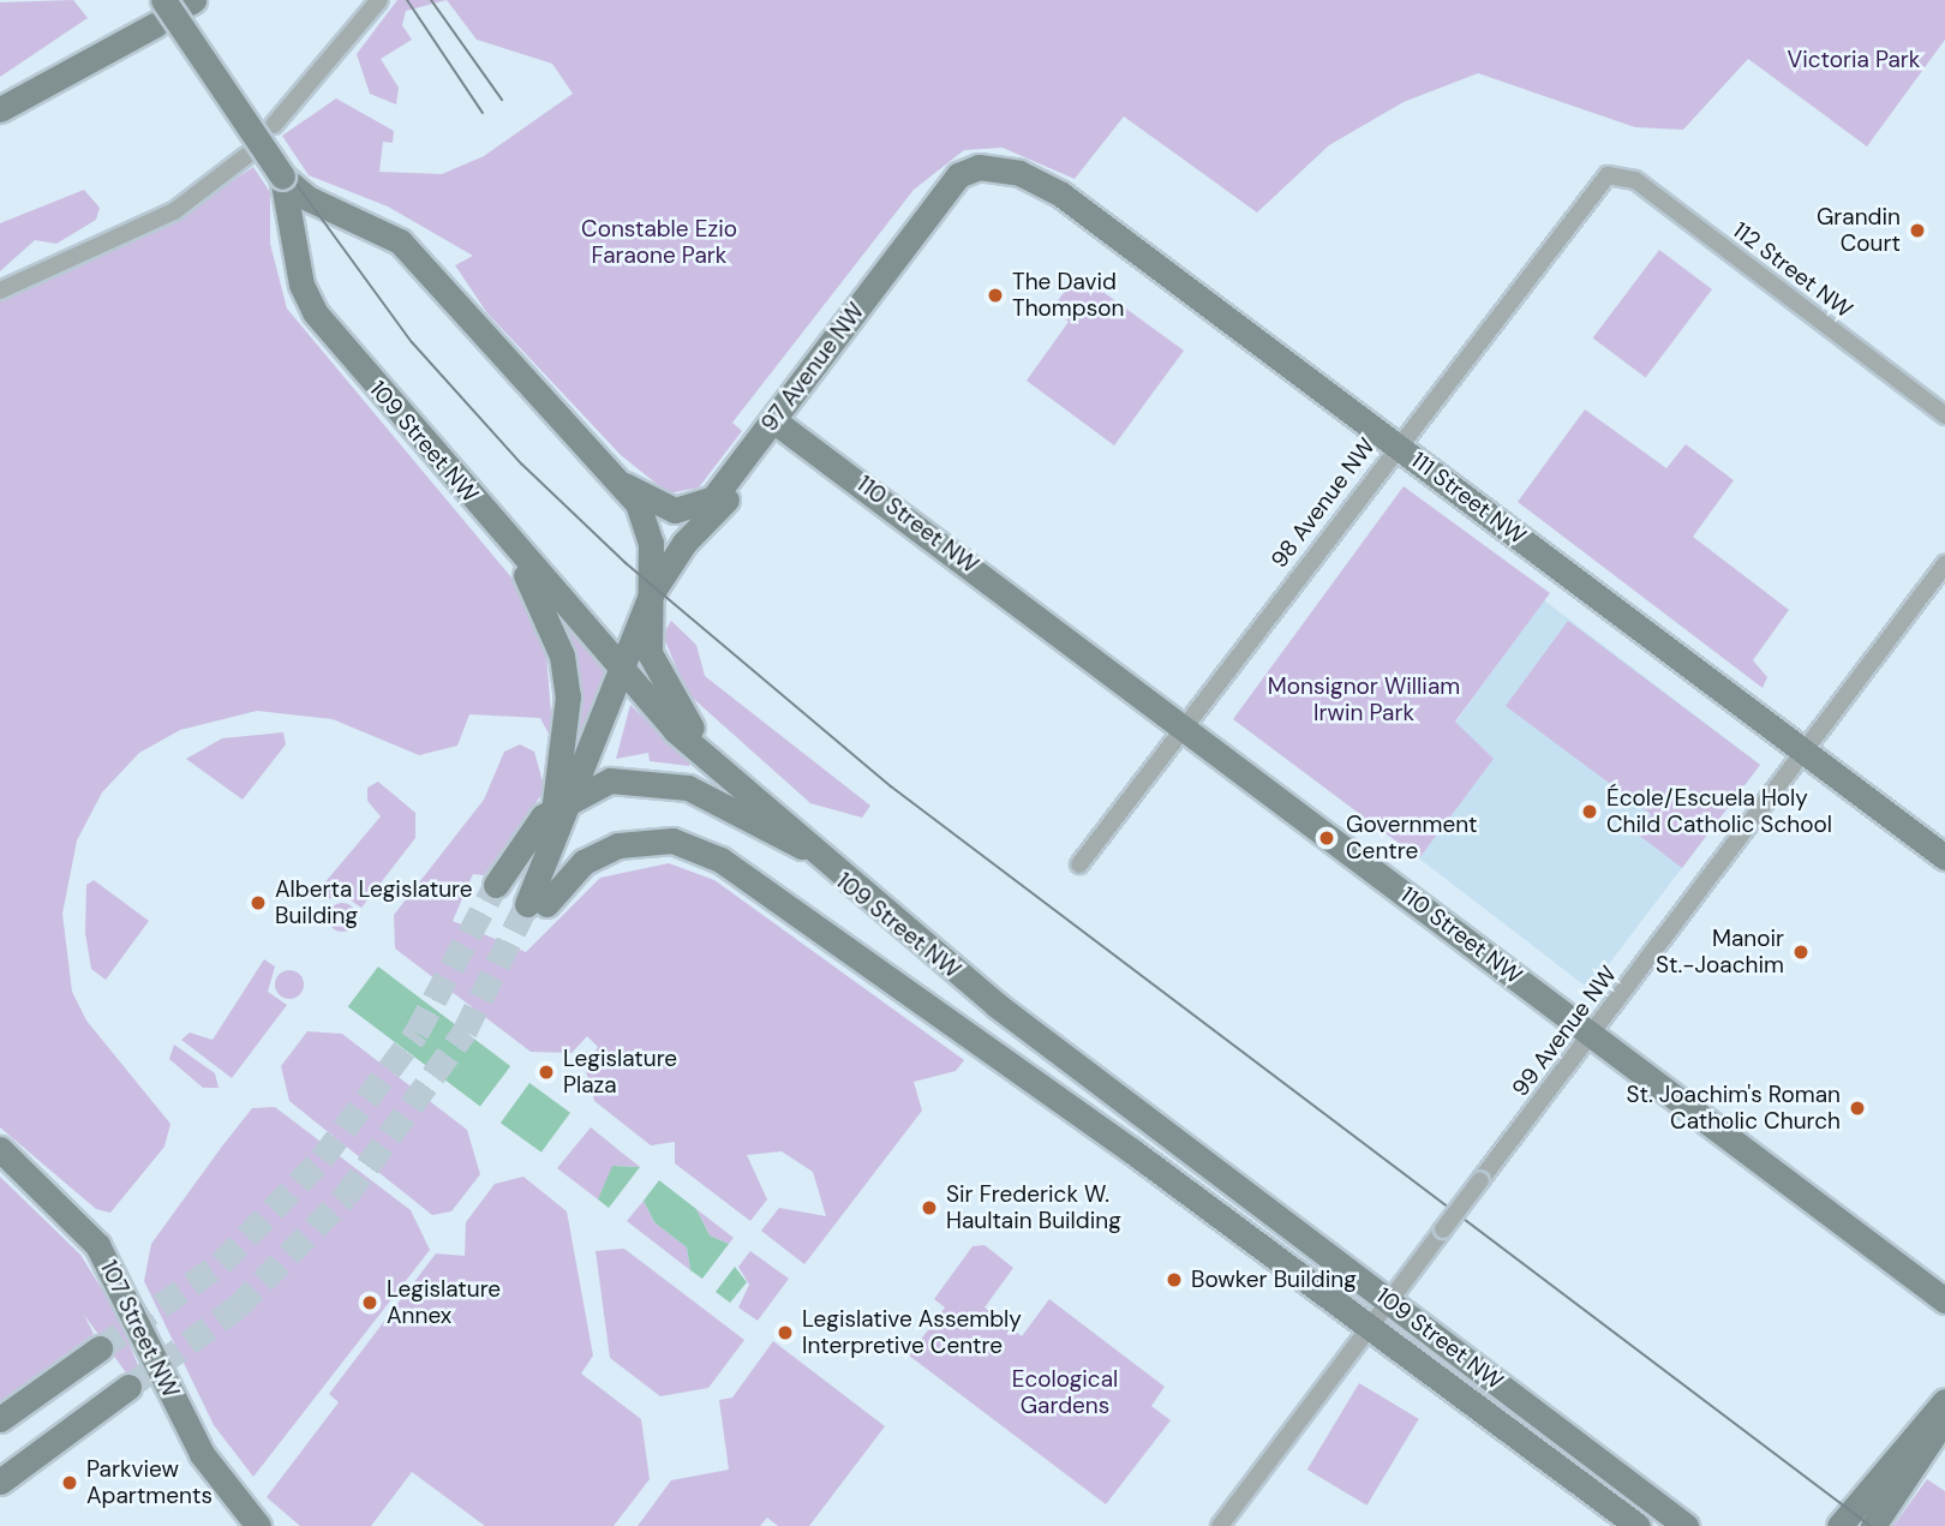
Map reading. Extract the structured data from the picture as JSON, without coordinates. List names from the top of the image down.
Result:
{
  "streets": {
    "main road": [
      "97 Avenue NW",
      "109 Street NW",
      "111 Street NW",
      "110 Street NW",
      "107 Street NW"
    ],
    "street": ["112 Street NW", "98 Avenue NW", "99 Avenue NW"]
  },
  "crossings": [
    ["112 Street NW", "98 Avenue NW"],
    ["97 Avenue NW", "109 Street NW"],
    ["97 Avenue NW", "111 Street NW"],
    ["97 Avenue NW", "110 Street NW"],
    ["109 Street NW", "99 Avenue NW"],
    ["111 Street NW", "98 Avenue NW"],
    ["111 Street NW", "99 Avenue NW"],
    ["98 Avenue NW", "110 Street NW"],
    ["110 Street NW", "99 Avenue NW"]
  ],
  "parks": [
    "Victoria Park",
    "Constable Ezio Faraone Park",
    "Monsignor William Irwin Park",
    "Ecological Gardens"
  ],
  "places": [
    "Grandin Court",
    "The David Thompson",
    "École/Escuela Holy Child Catholic School",
    "Government Centre",
    "Alberta Legislature Building",
    "Manoir St.-Joachim",
    "Legislature Plaza",
    "St. Joachim's Roman Catholic Church",
    "Sir Frederick W. Haultain Building",
    "Bowker Building",
    "Legislature Annex",
    "Legislative Assembly Interpretive Centre",
    "Parkview Apartments"
  ]
}
